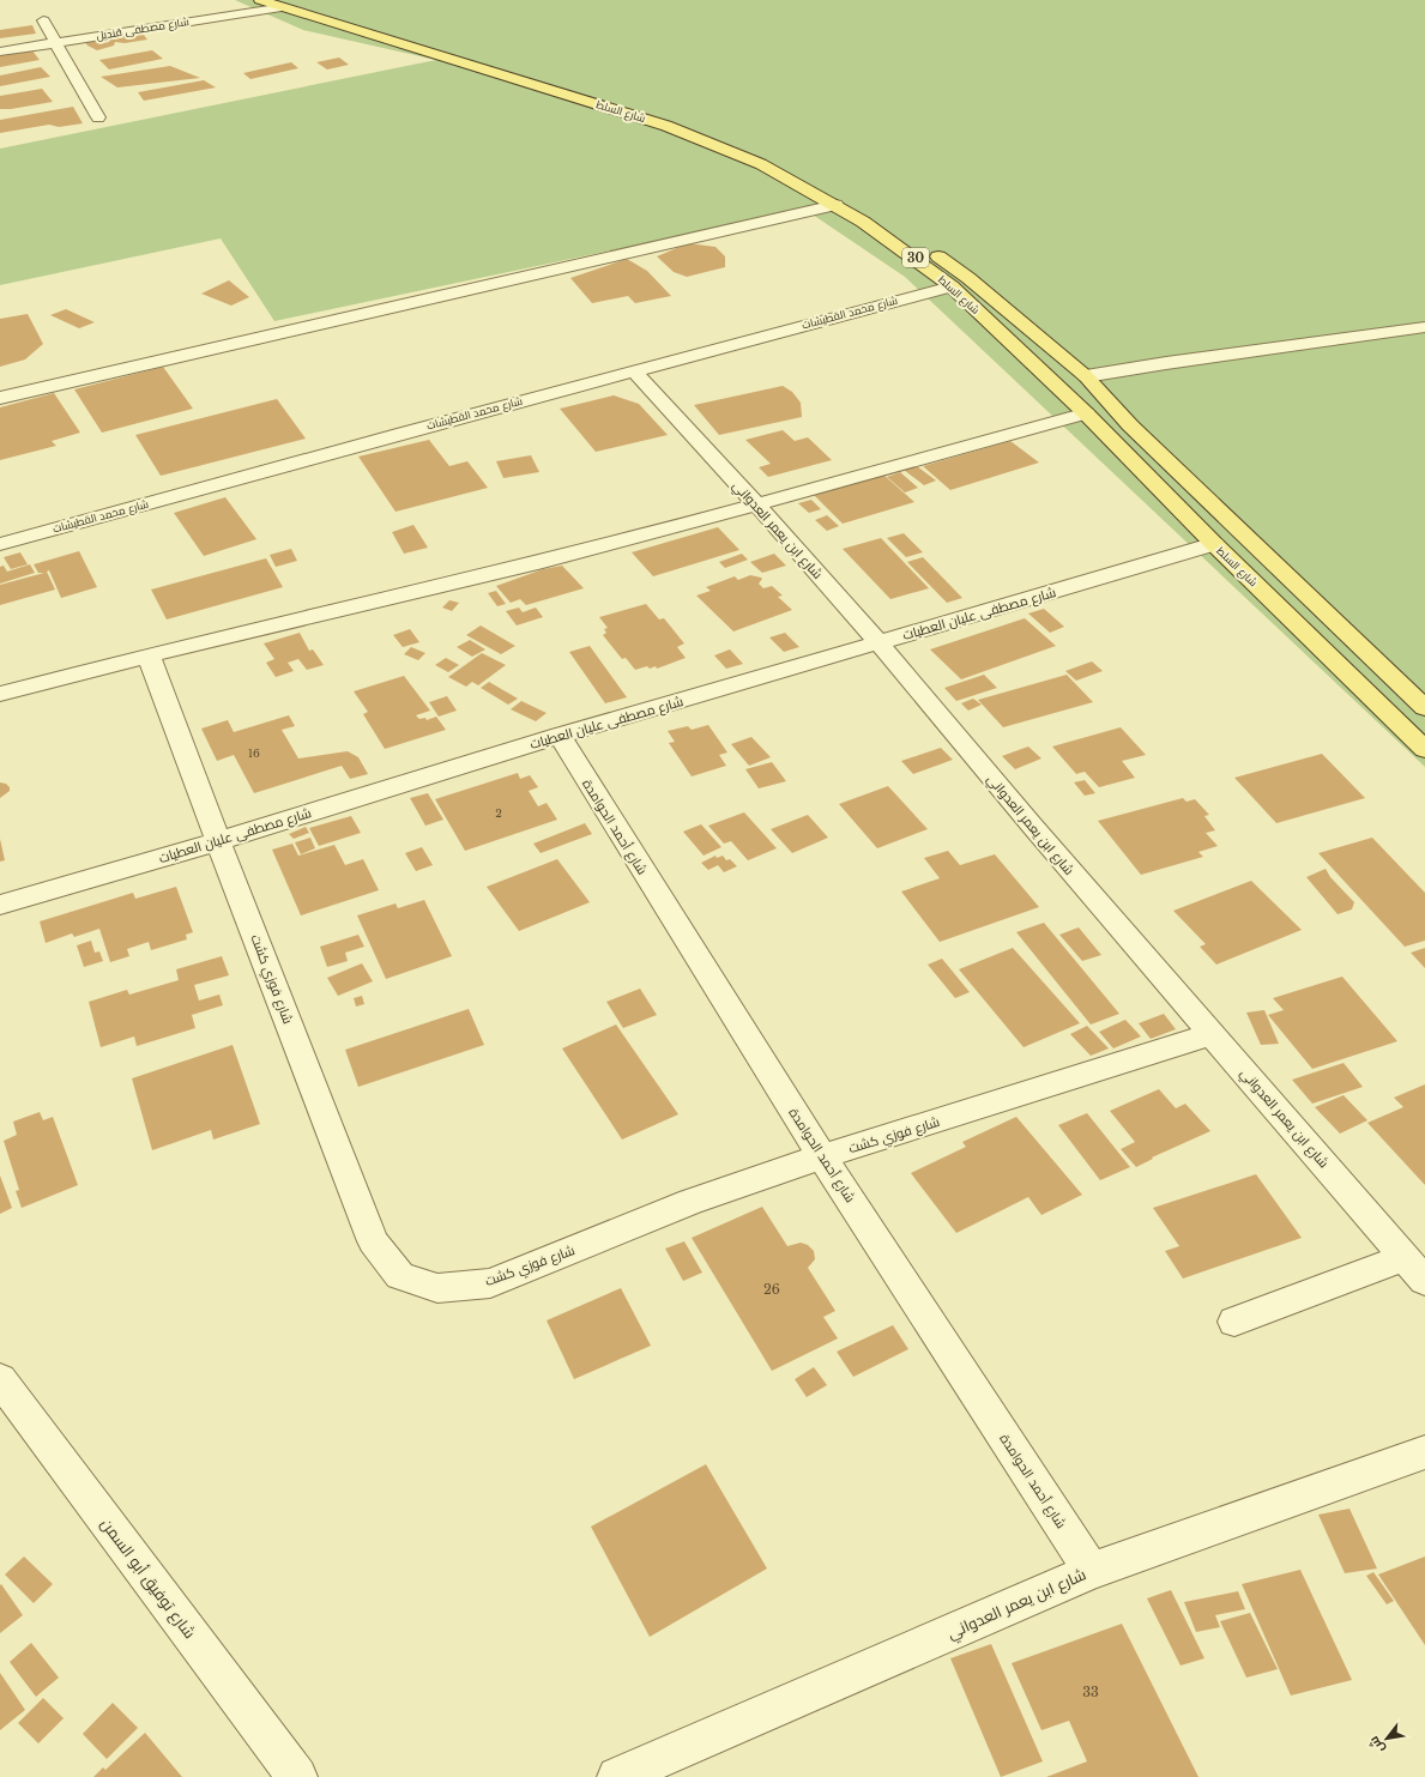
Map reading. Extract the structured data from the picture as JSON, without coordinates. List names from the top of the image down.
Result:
{
  "streets": {
    "main road": ["شارع السلط", "30"],
    "street": [
      "شارع مصطفى قنديل",
      "شارع محمد القطيشات",
      "شارع ابن يعمر العدواني",
      "شارع مصطفى عليان العطيات",
      "شارع أحمد الحوامدة",
      "شارع فوزي كشت",
      "شارع توفيق أبو السمن"
    ]
  },
  "crossings": [
    ["شارع مصطفى قنديل", "شارع السلط"],
    ["شارع السلط", "شارع محمد القطيشات"],
    ["شارع السلط", "شارع مصطفى عليان العطيات"],
    ["شارع محمد القطيشات", "شارع ابن يعمر العدواني"],
    ["شارع ابن يعمر العدواني", "شارع مصطفى عليان العطيات"],
    ["شارع ابن يعمر العدواني", "شارع أحمد الحوامدة"],
    ["شارع ابن يعمر العدواني", "شارع فوزي كشت"],
    ["شارع مصطفى عليان العطيات", "شارع أحمد الحوامدة"],
    ["شارع مصطفى عليان العطيات", "شارع فوزي كشت"],
    ["شارع أحمد الحوامدة", "شارع فوزي كشت"]
  ],
  "house_numbers": [
    "16",
    "2",
    "26",
    "33"
  ],
  "north": "bottom left"
}
